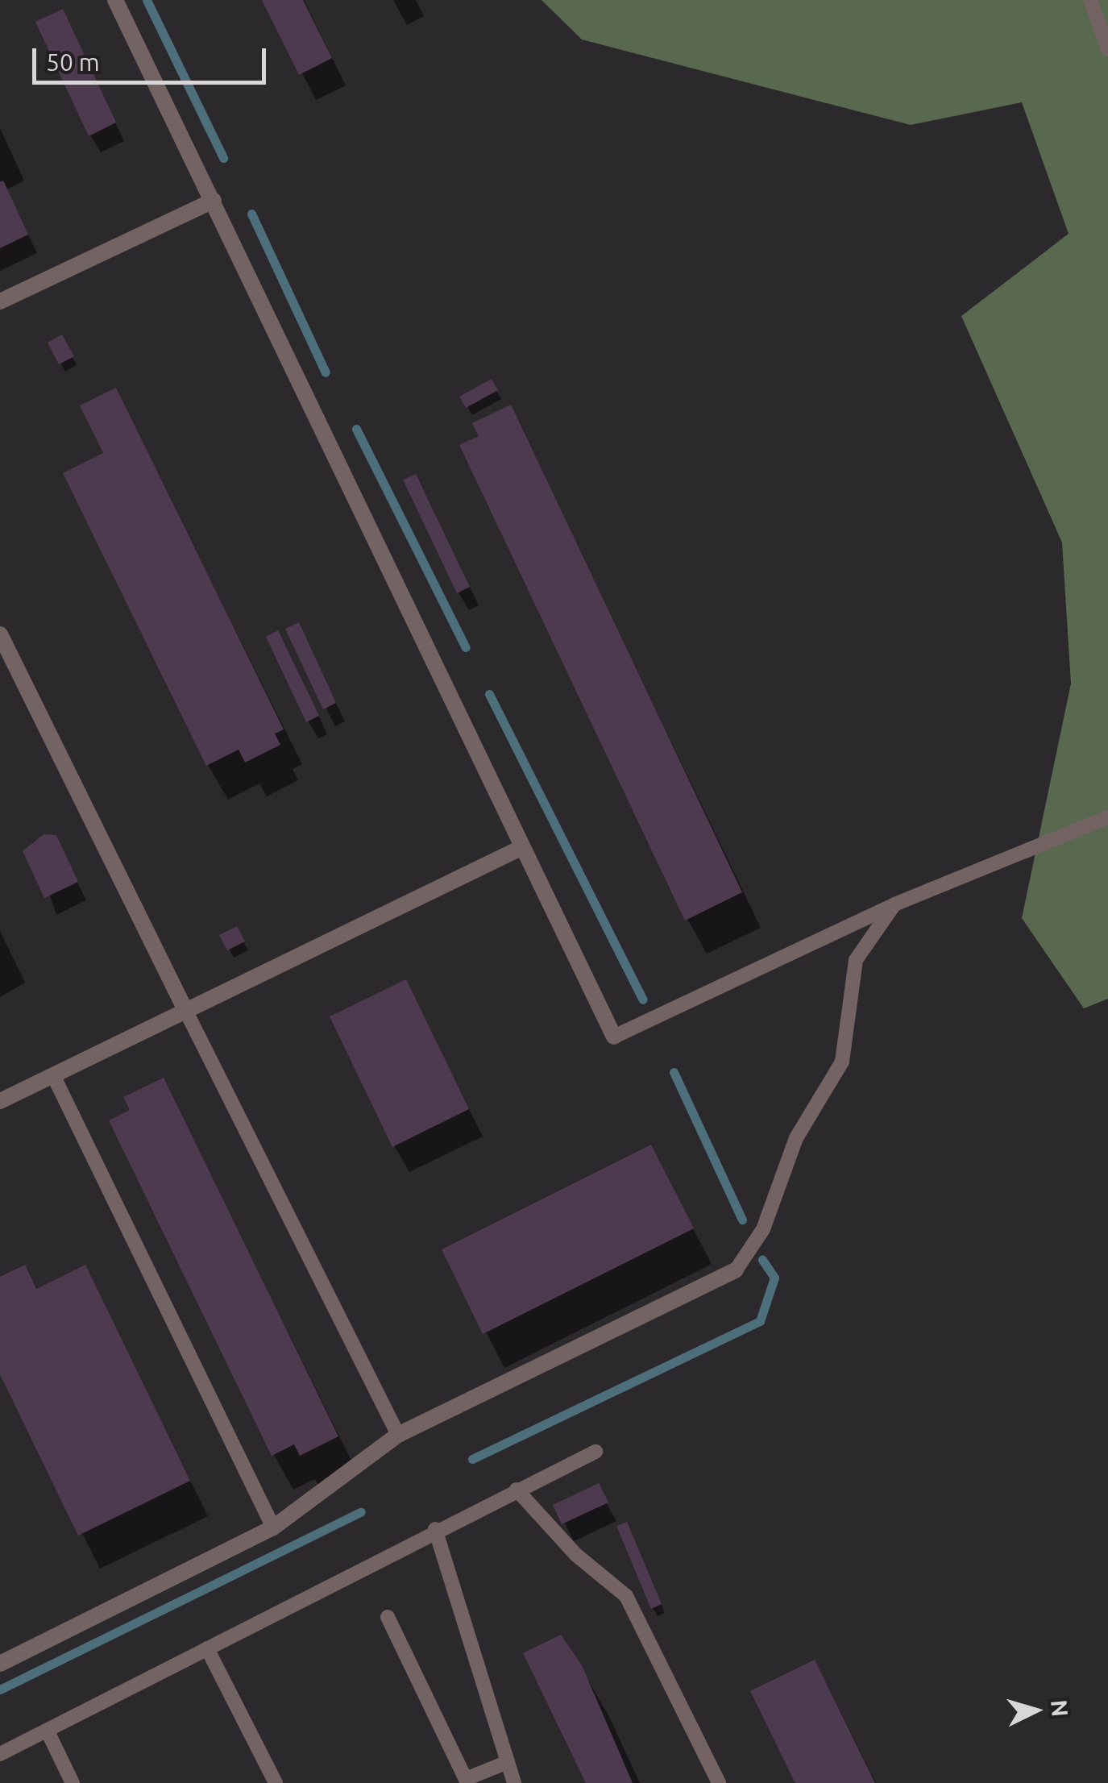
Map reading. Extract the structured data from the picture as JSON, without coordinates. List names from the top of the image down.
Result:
{
  "scale_bar": "50 m",
  "north": "right"
}
